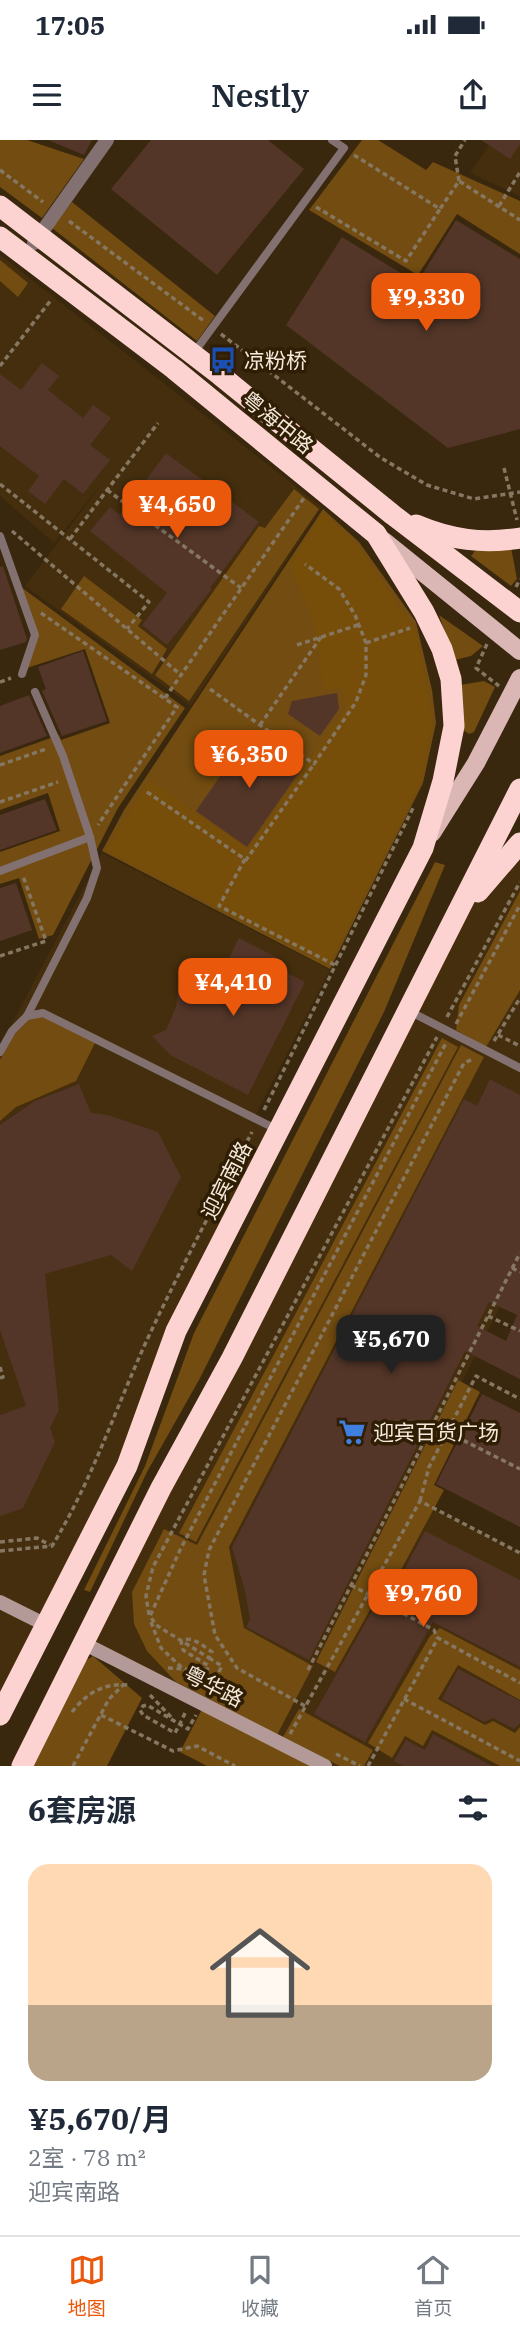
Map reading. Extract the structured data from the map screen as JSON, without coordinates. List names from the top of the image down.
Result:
{
  "streets": {
    "highway": ["粤海中路", "迎宾南路"],
    "main road": ["粤华路"]
  },
  "places": {
    "bus stop": ["凉粉桥"],
    "supermarket": ["迎宾百货广场"]
  },
  "page": {
    "status": "17:05",
    "header": "Nestly",
    "price": [
      "¥9,330",
      "¥4,650",
      "¥6,350",
      "¥4,410",
      "¥5,670",
      "¥9,760"
    ],
    "heading": "6套房源",
    "list": [
      {
        "name": "¥5,670/月",
        "note": "2室 · 78 m² · 迎宾南路"
      }
    ],
    "tabs": ["地图", "收藏", "首页"]
  }
}
